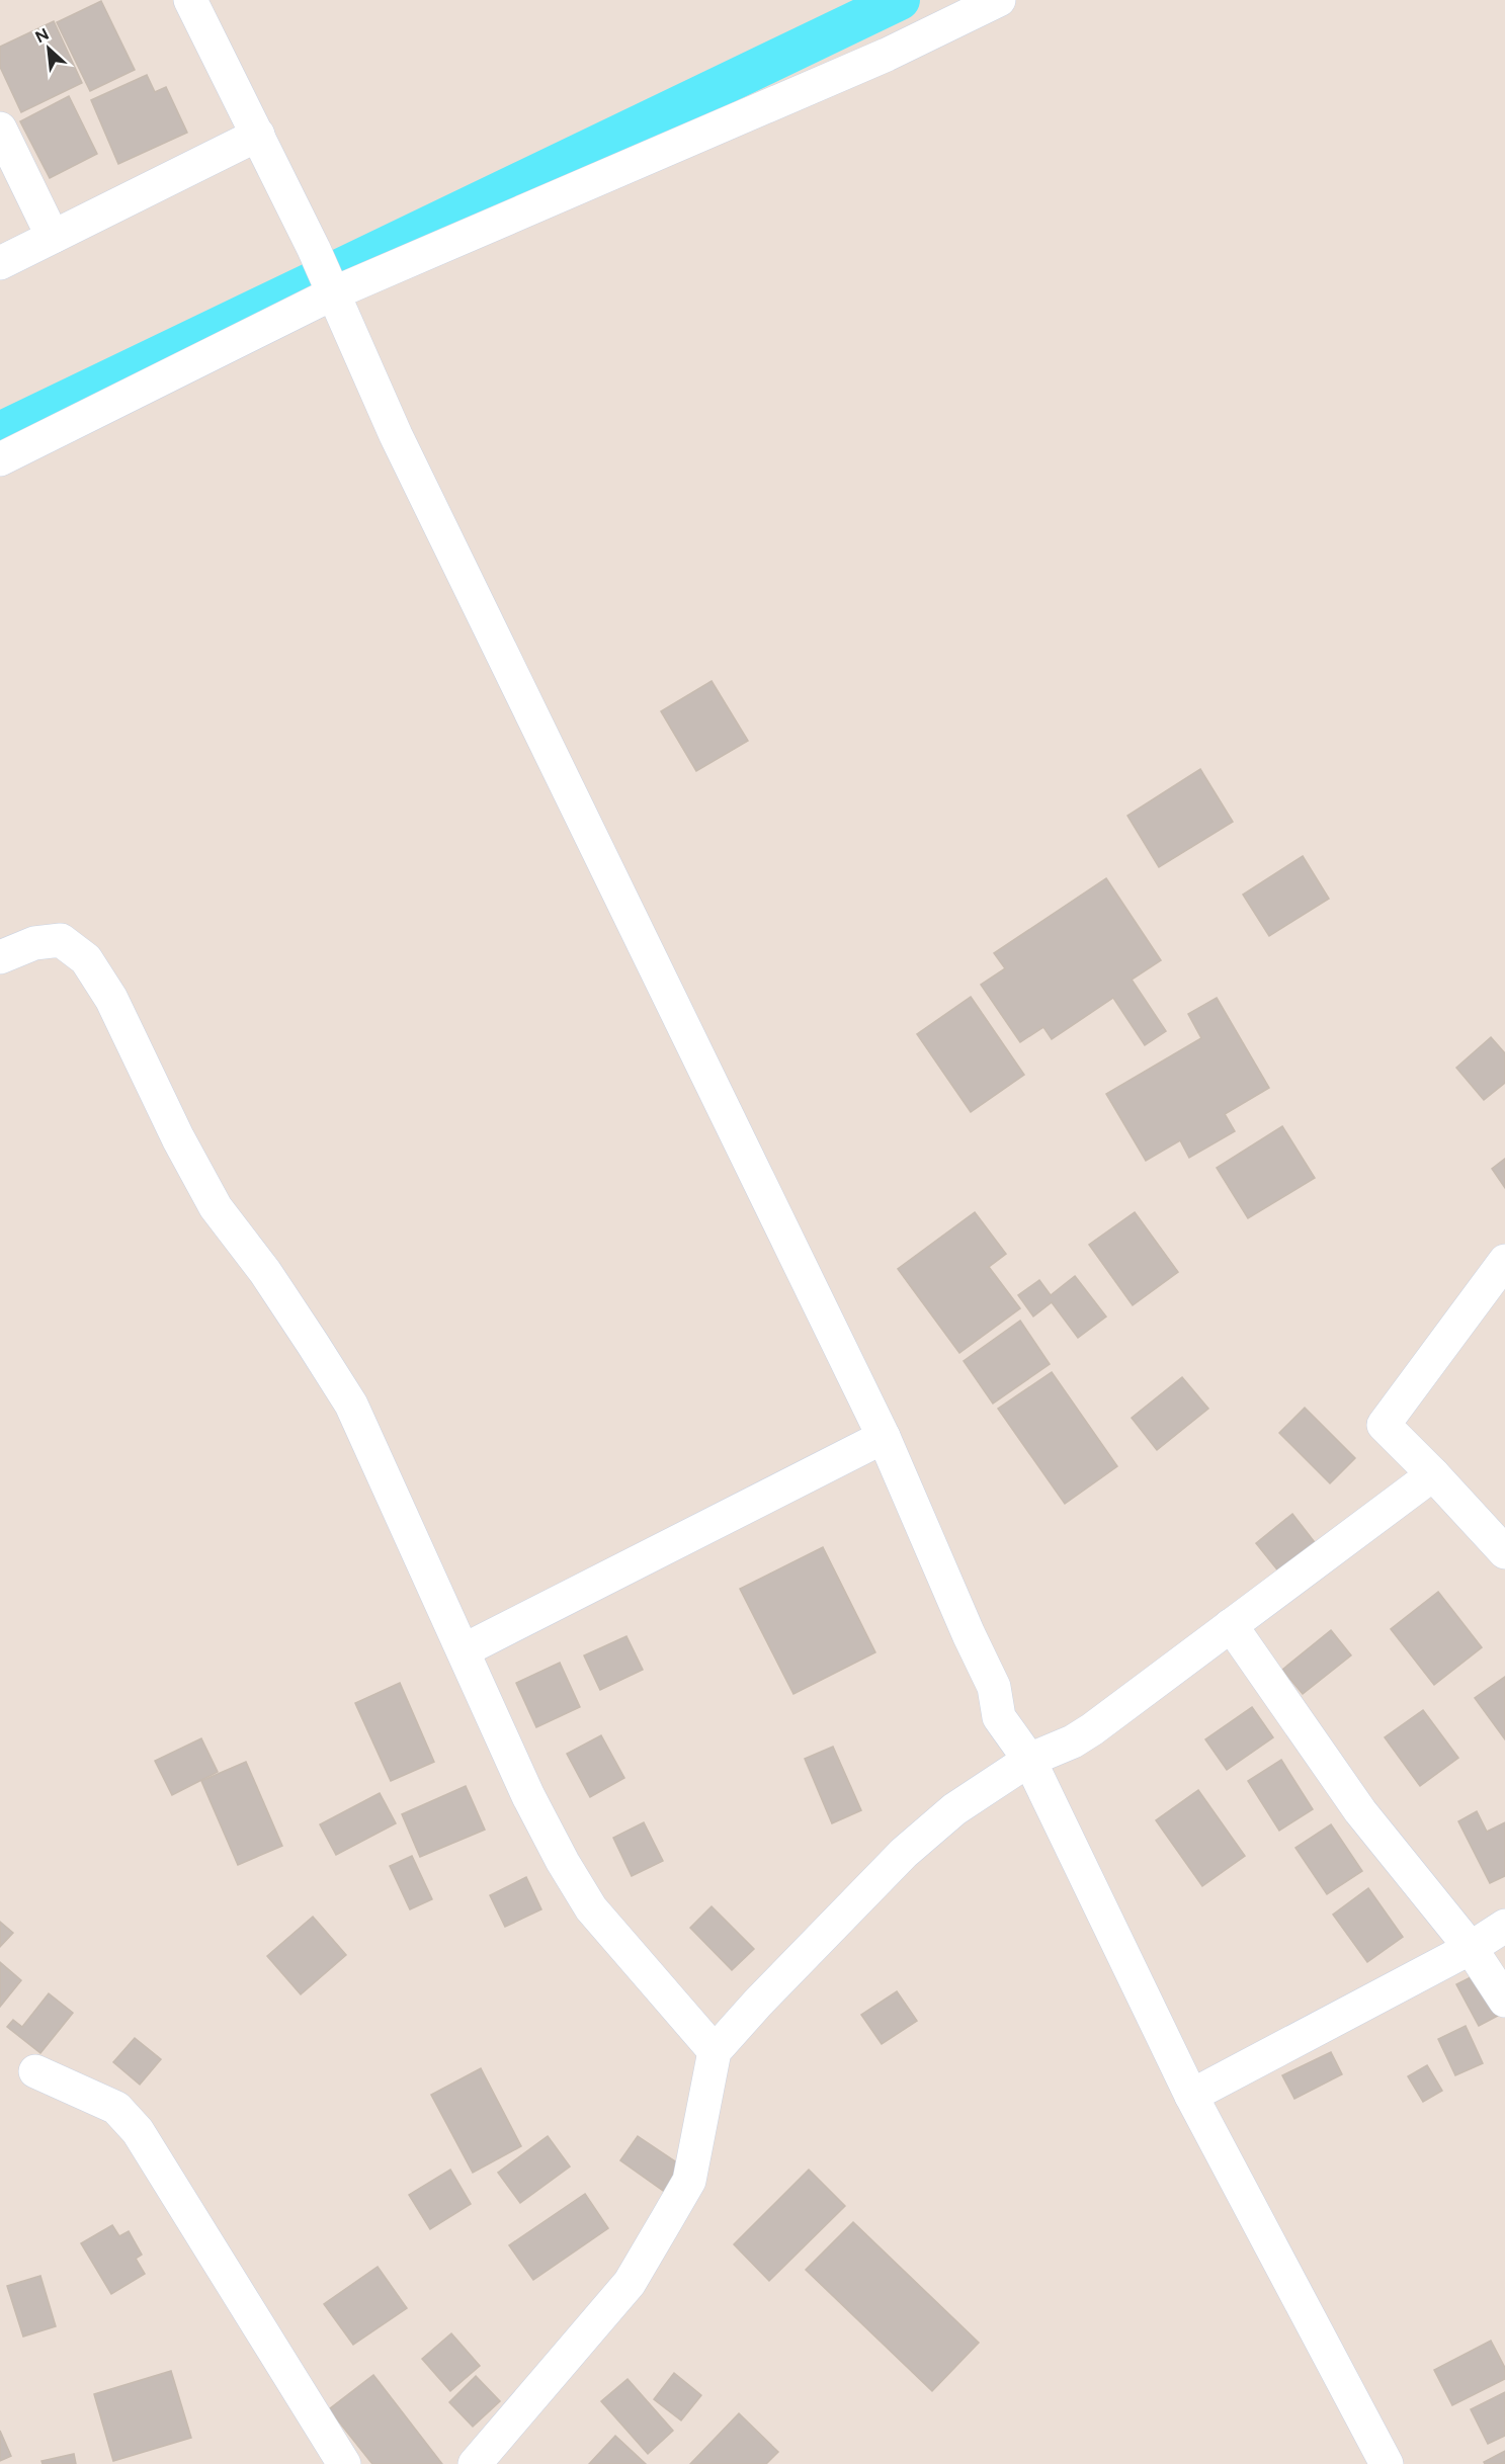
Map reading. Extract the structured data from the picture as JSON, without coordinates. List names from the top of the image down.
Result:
{
  "north": "top left"
}
